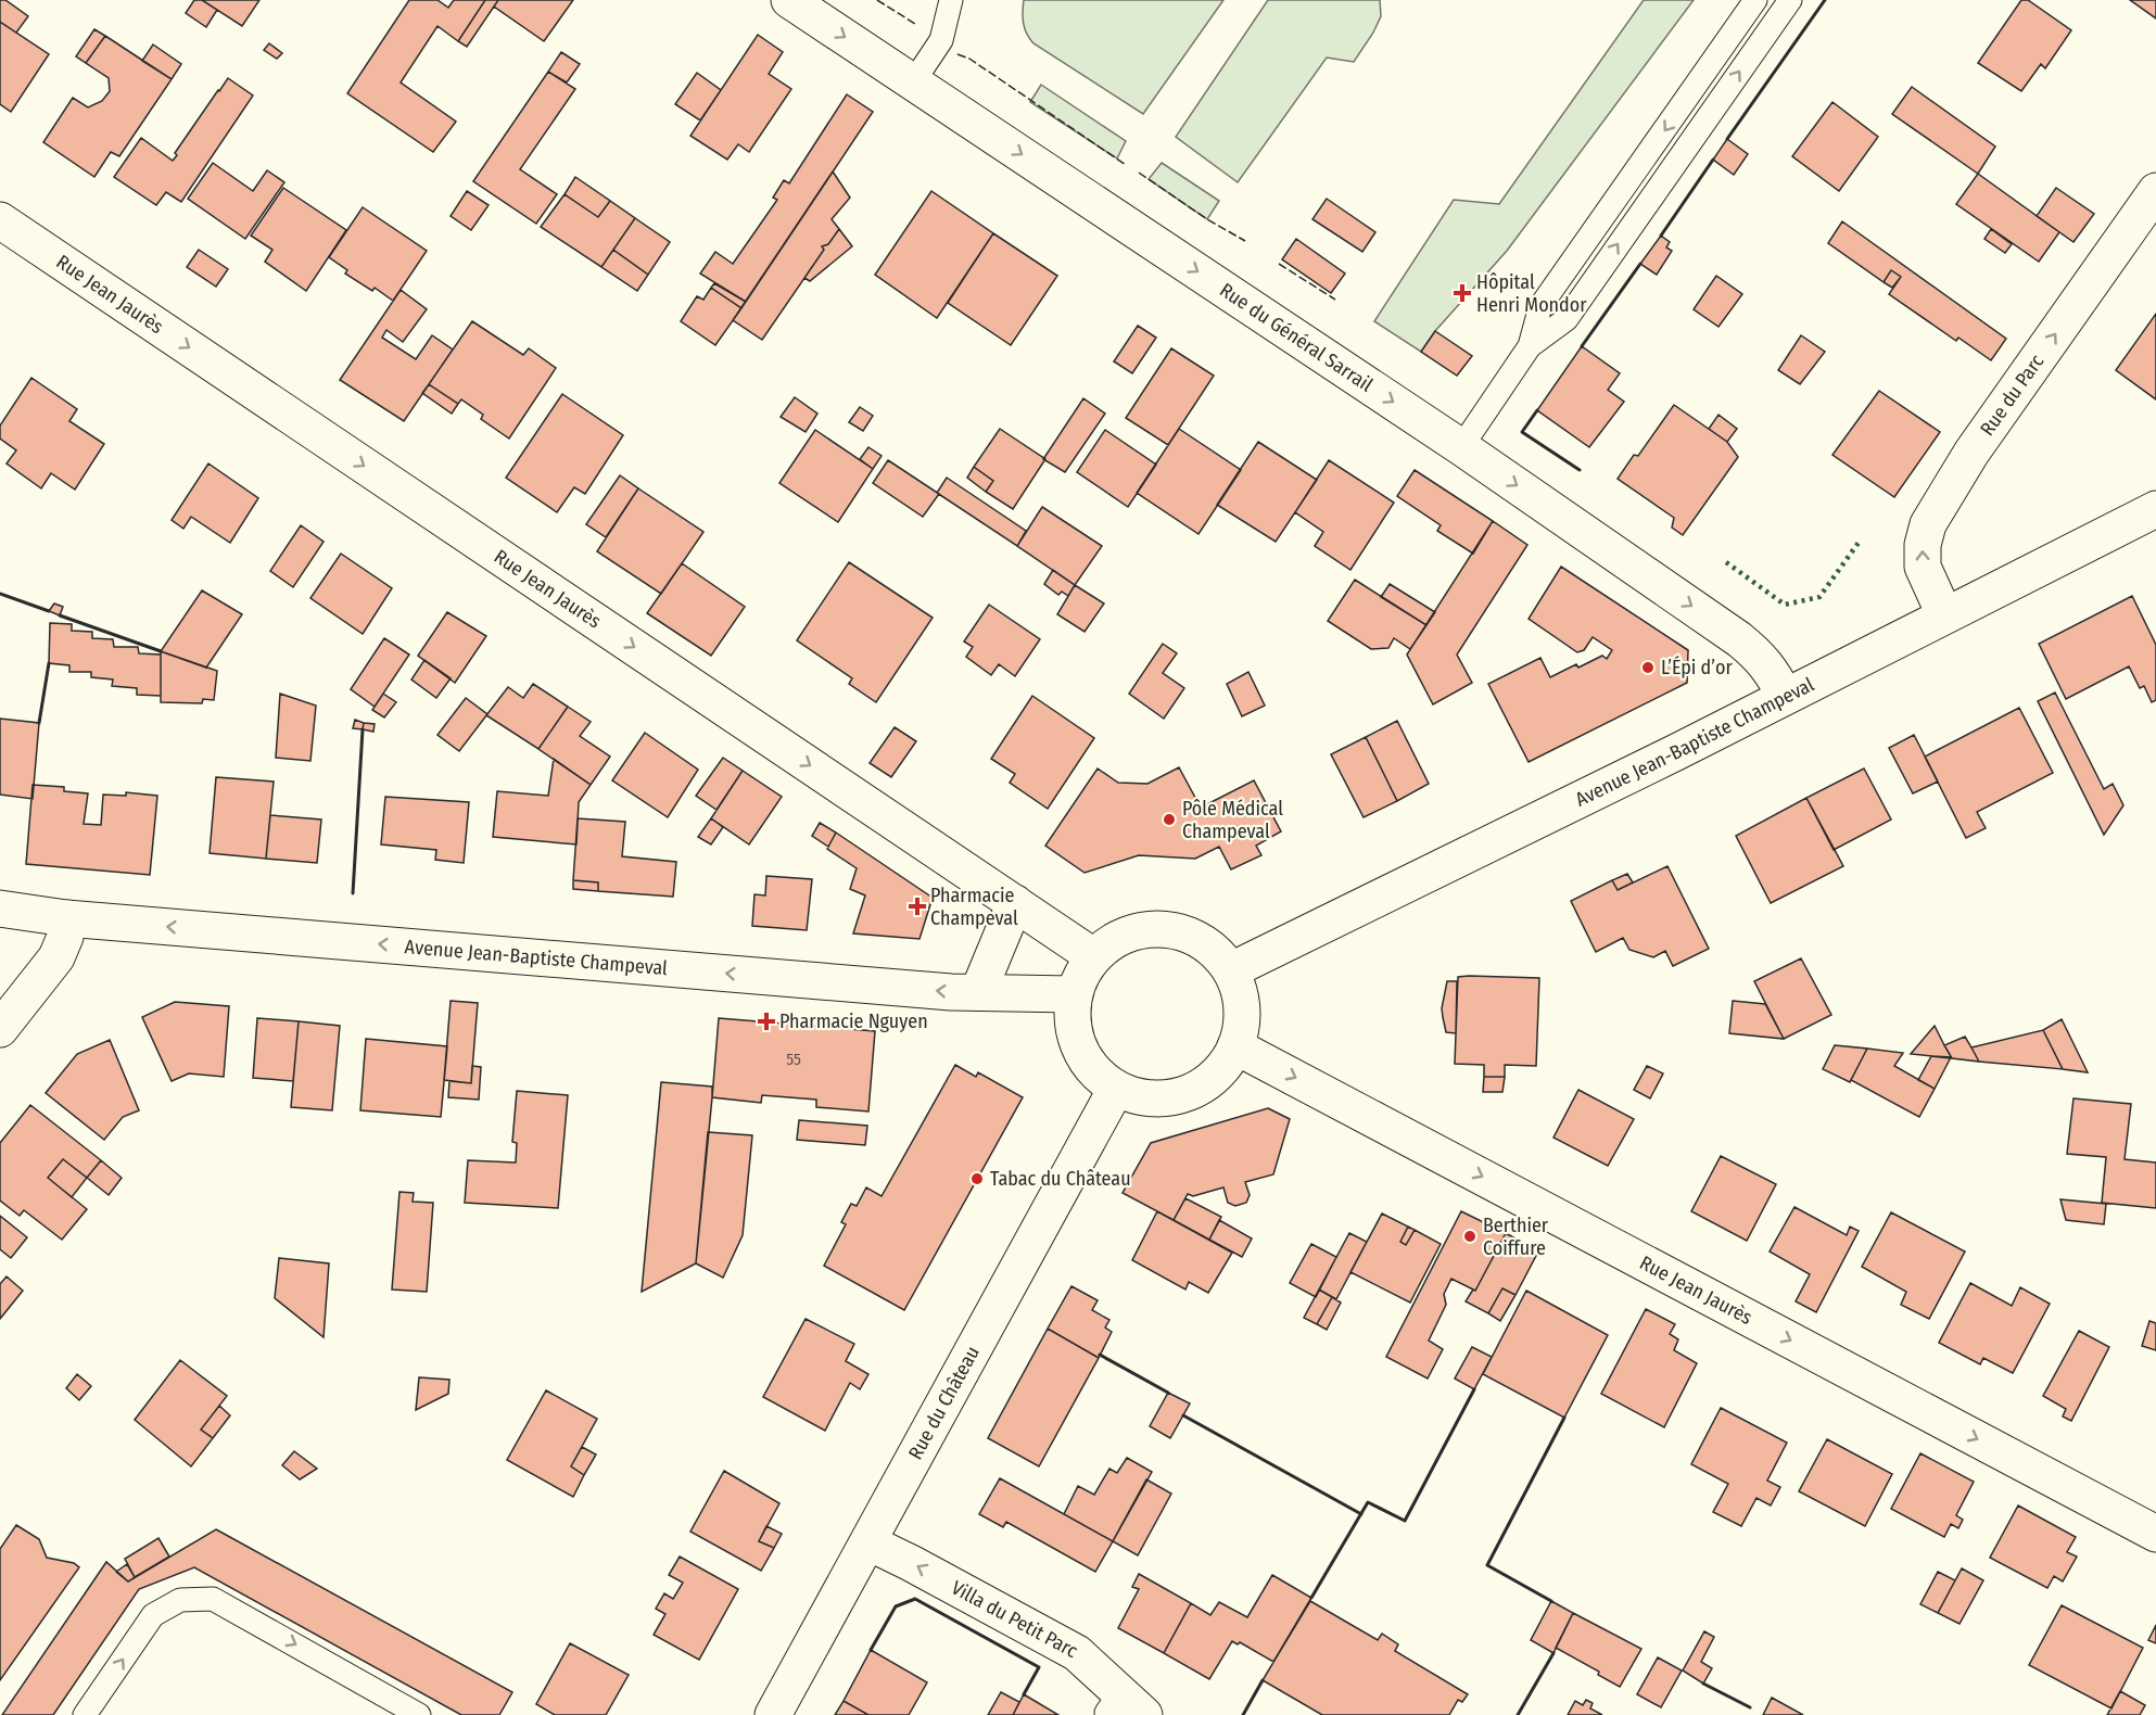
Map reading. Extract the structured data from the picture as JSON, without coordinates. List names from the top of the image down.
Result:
{
  "streets": {
    "street": [
      "Rue Jean Jaurès",
      "Rue du Général Sarrail",
      "Rue du Parc",
      "Avenue Jean-Baptiste Champeval",
      "Rue du Château",
      "Villa du Petit Parc"
    ]
  },
  "crossings": [
    ["Rue Jean Jaurès", "Avenue Jean-Baptiste Champeval"],
    ["Rue Jean Jaurès", "Rue du Château"],
    ["Rue du Général Sarrail", "Avenue Jean-Baptiste Champeval"],
    ["Rue du Parc", "Avenue Jean-Baptiste Champeval"],
    ["Avenue Jean-Baptiste Champeval", "Rue du Château"],
    ["Rue du Château", "Villa du Petit Parc"]
  ],
  "one_way": [
    "Rue Jean Jaurès",
    "Rue du Général Sarrail",
    "Rue du Parc",
    "Avenue Jean-Baptiste Champeval",
    "Villa du Petit Parc"
  ],
  "places": {
    "health": ["Hôpital Henri Mondor", "Pharmacie Champeval", "Pharmacie Nguyen"],
    "other": [
      "L’Épi d’or",
      "Pôle Médical Champeval",
      "Tabac du Château",
      "Berthier Coiffure"
    ]
  },
  "house_numbers": ["55"]
}
